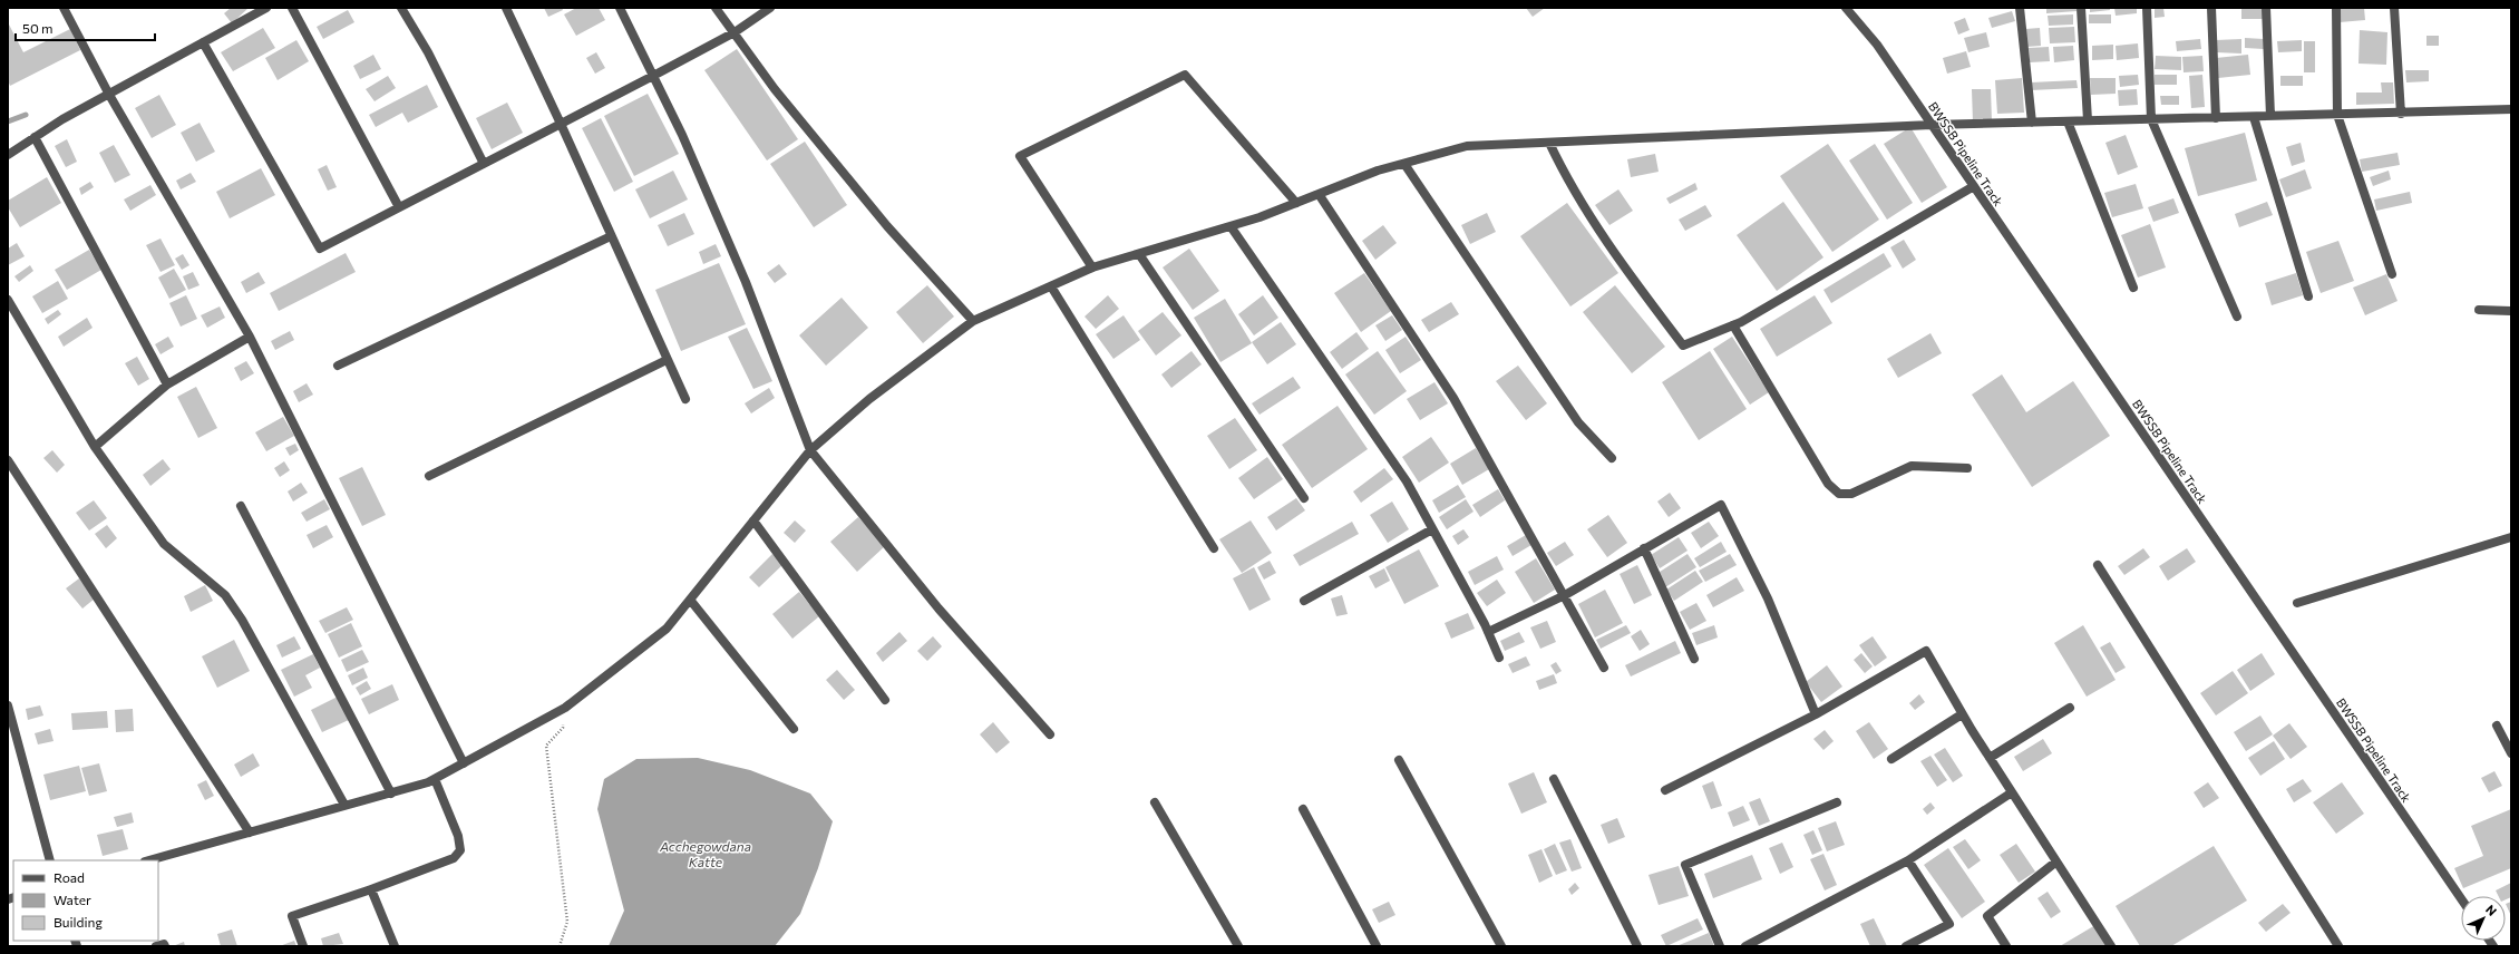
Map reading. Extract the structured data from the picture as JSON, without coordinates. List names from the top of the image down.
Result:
{
  "streets": {
    "street": ["BWSSB Pipeline Track"]
  },
  "water": ["Acchegowdana Katte"],
  "legend": ["Road", "Water", "Building"],
  "scale_bar": "50 m",
  "north": "top right"
}
